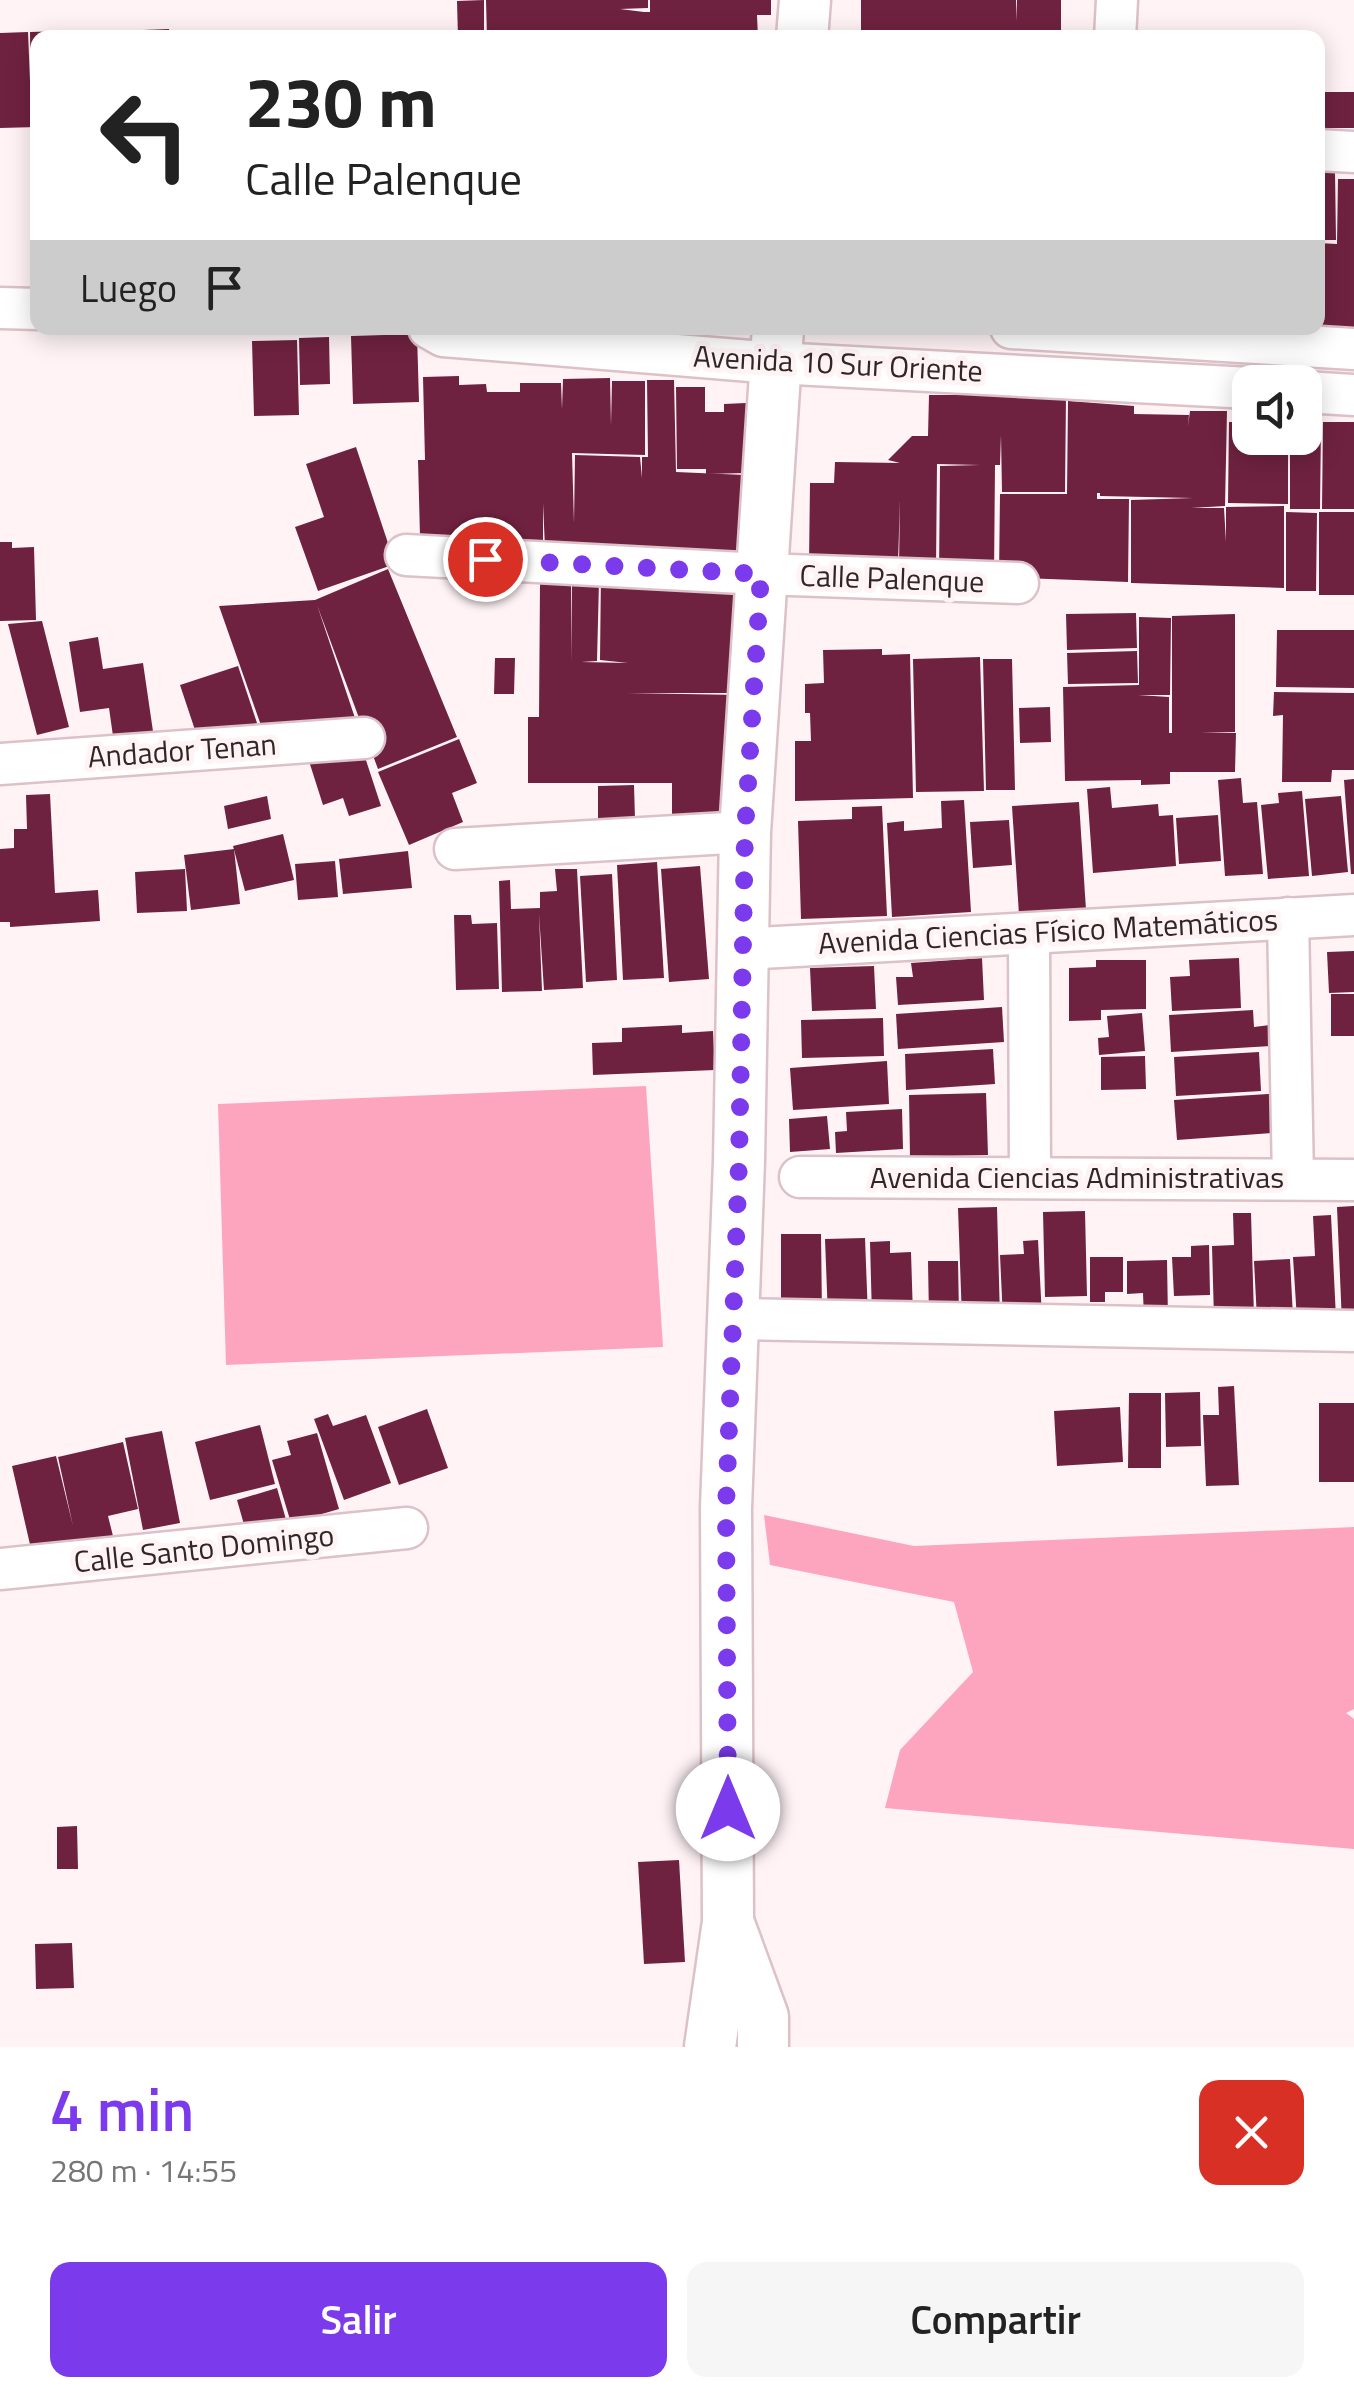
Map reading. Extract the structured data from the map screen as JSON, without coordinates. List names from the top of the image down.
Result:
{
  "streets": {
    "street": [
      "Avenida 10 Sur Oriente",
      "Calle Palenque",
      "Andador Tenan",
      "Avenida Ciencias Físico Matemáticos",
      "Avenida Ciencias Administrativas",
      "Calle Santo Domingo"
    ]
  },
  "page": {
    "turn": ["230 m", "Calle Palenque"],
    "then": "Luego",
    "heading": ["4 min", "280 m · 14:55"],
    "buttons": ["Salir", "Compartir"]
  }
}
